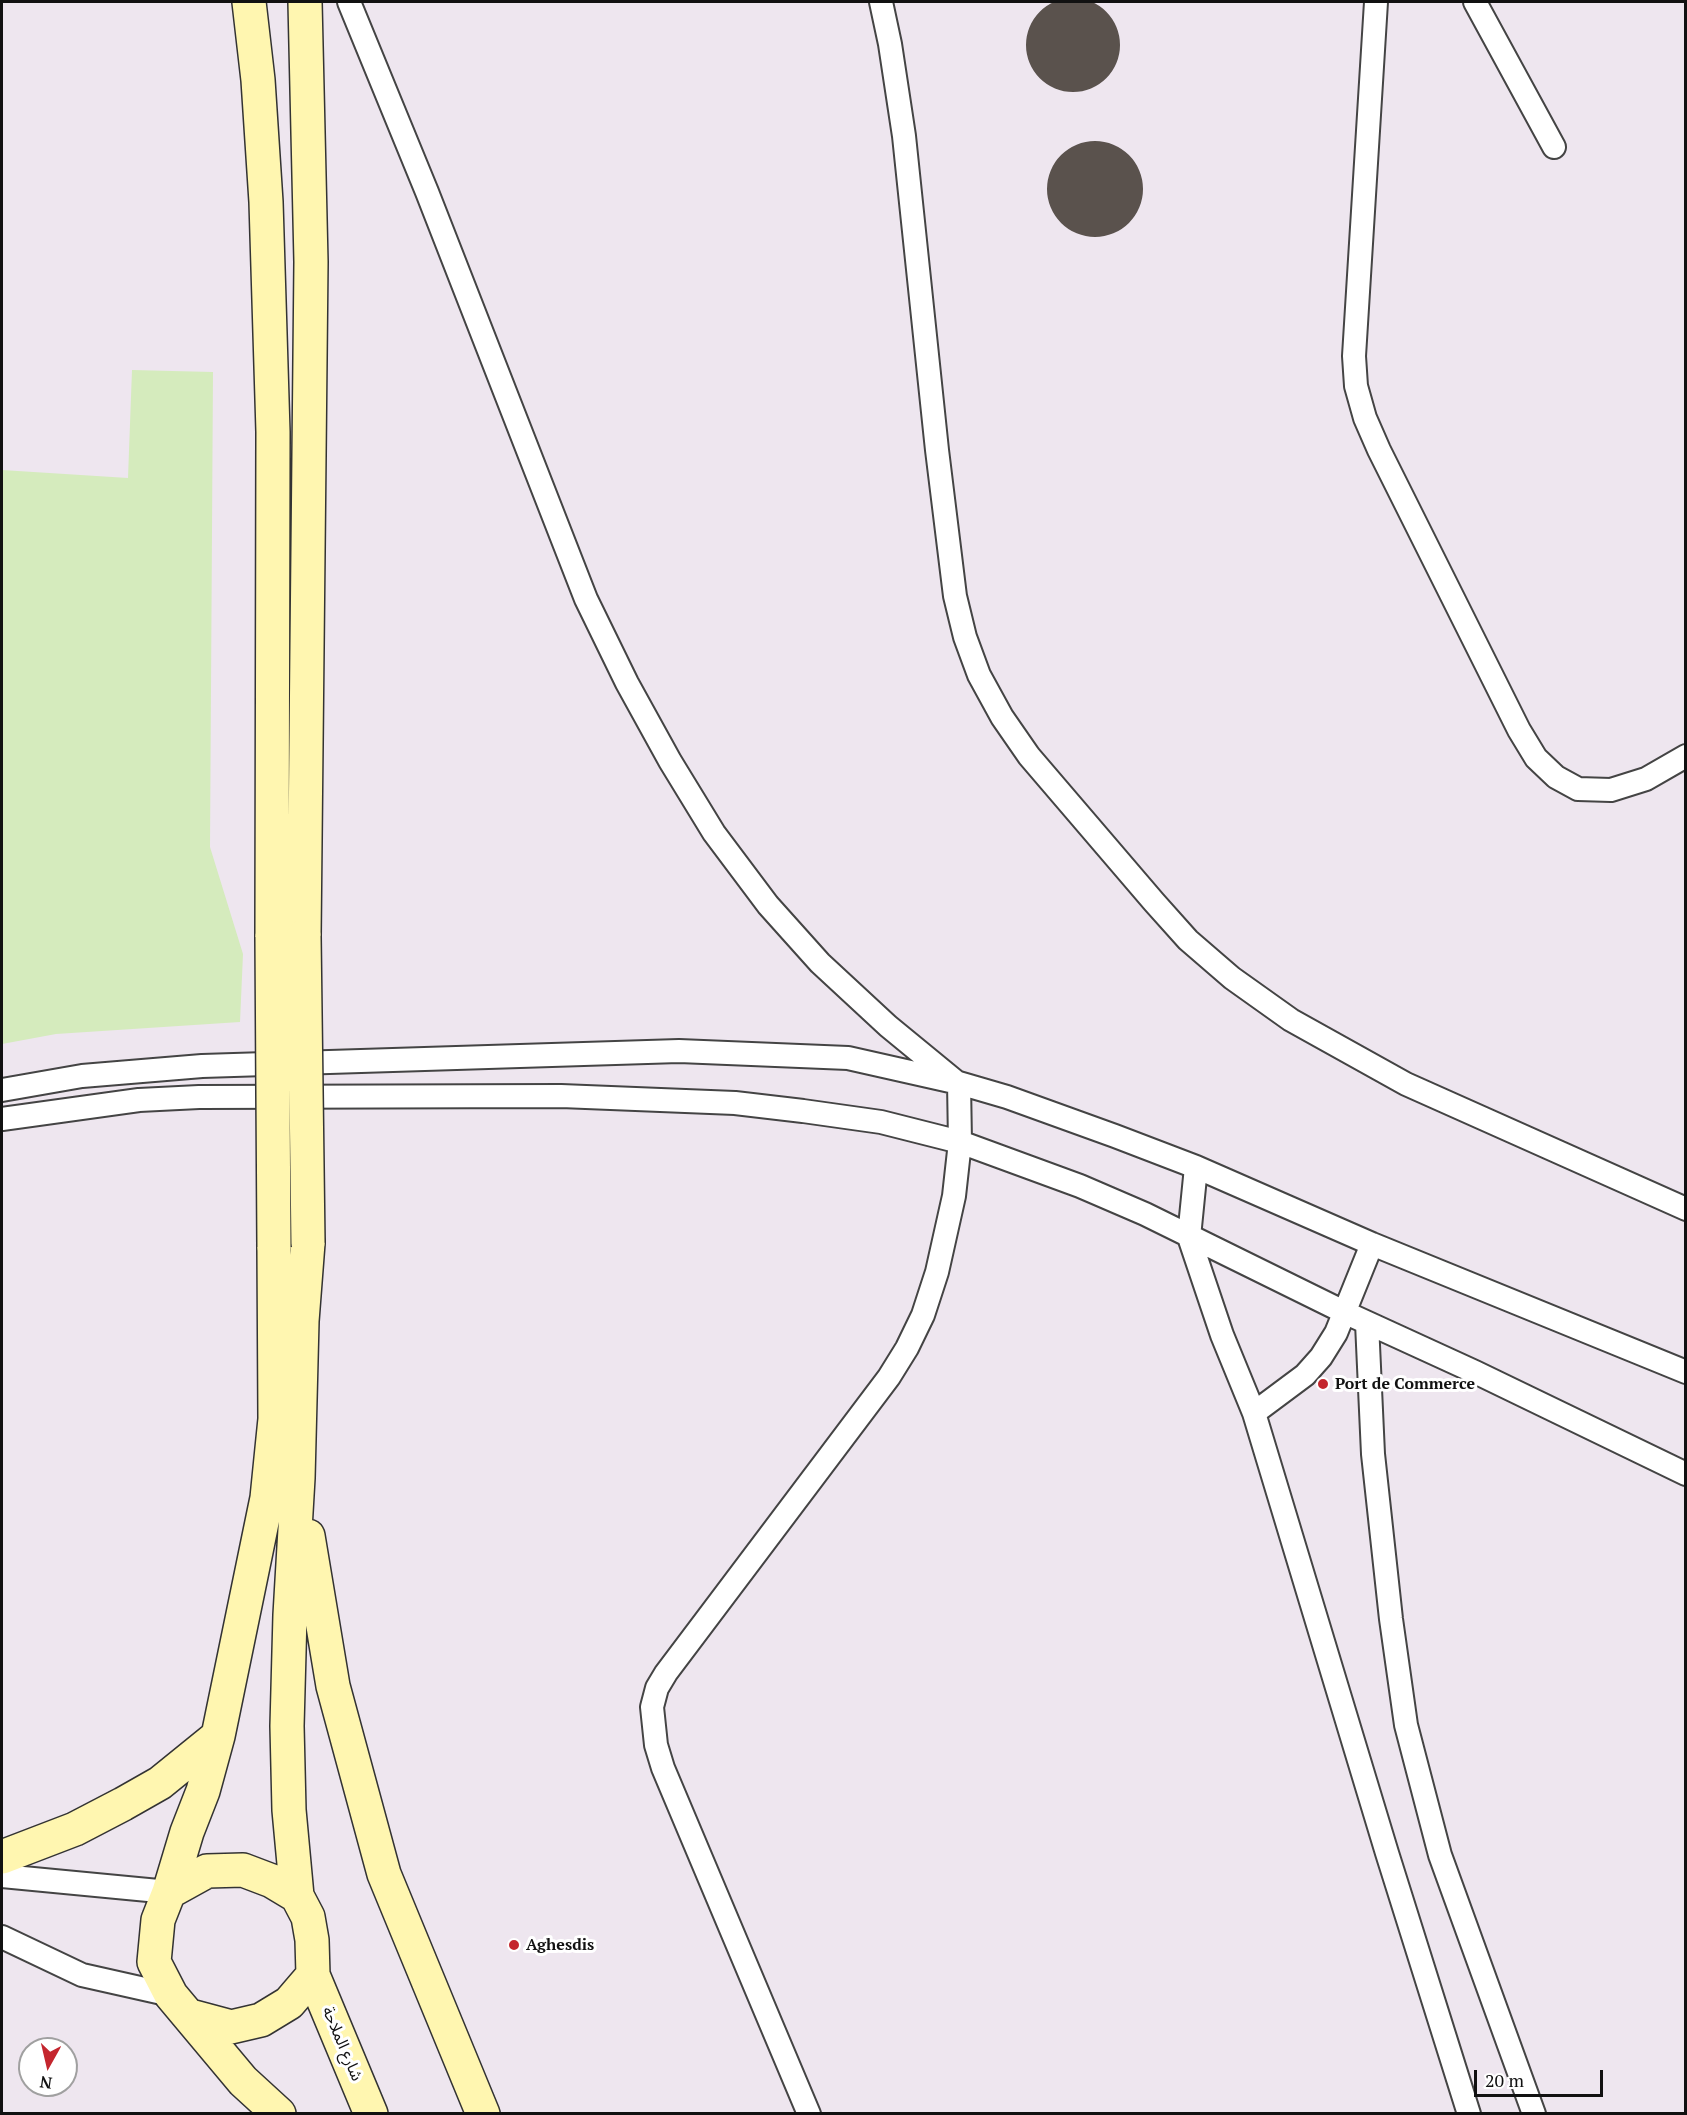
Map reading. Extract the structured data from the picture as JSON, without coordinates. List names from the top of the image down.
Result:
{
  "streets": {
    "street": ["شارع الملاحة"]
  },
  "places": ["Port de Commerce", "Aghesdis"],
  "scale_bar": "20 m",
  "north": "bottom"
}
